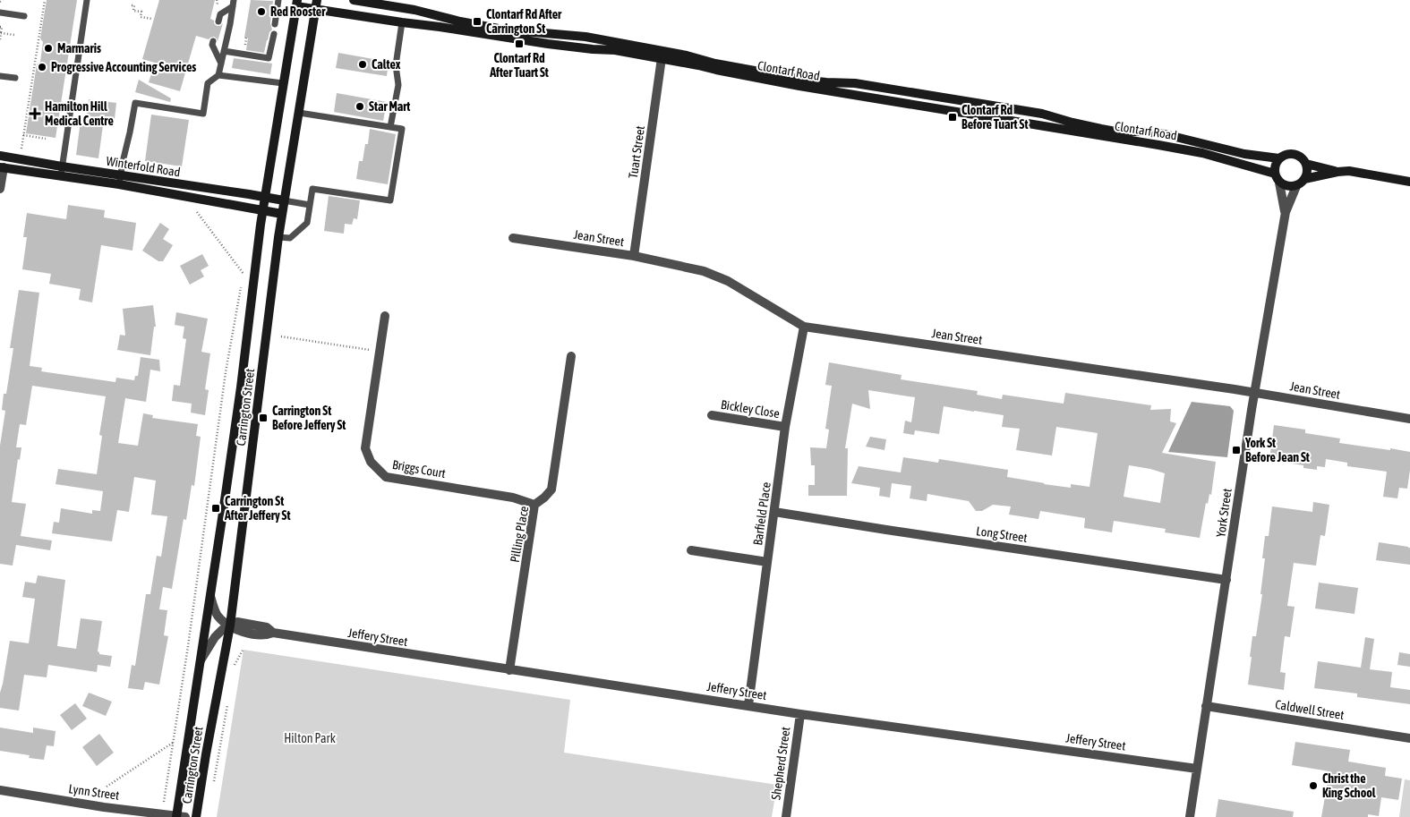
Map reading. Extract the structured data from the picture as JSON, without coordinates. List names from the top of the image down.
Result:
{
  "streets": {
    "street": [
      "Clontarf Road",
      "Tuart Street",
      "Winterfold Road",
      "Jean Street",
      "Carrington Street",
      "Bickley Close",
      "Briggs Court",
      "York Street",
      "Barfield Place",
      "Pilling Place",
      "Long Street",
      "Jeffery Street",
      "Caldwell Street",
      "Shepherd Street",
      "Lynn Street"
    ]
  },
  "crossings": [
    ["Clontarf Road", "Tuart Street"],
    ["Clontarf Road", "Carrington Street"],
    ["Clontarf Road", "York Street"],
    ["Tuart Street", "Jean Street"],
    ["Winterfold Road", "Carrington Street"],
    ["Jean Street", "York Street"],
    ["Jean Street", "Barfield Place"],
    ["Carrington Street", "Jeffery Street"],
    ["Carrington Street", "Lynn Street"],
    ["Bickley Close", "Barfield Place"],
    ["Briggs Court", "Pilling Place"],
    ["York Street", "Long Street"],
    ["York Street", "Jeffery Street"],
    ["York Street", "Caldwell Street"],
    ["Barfield Place", "Long Street"],
    ["Barfield Place", "Jeffery Street"],
    ["Pilling Place", "Jeffery Street"],
    ["Jeffery Street", "Shepherd Street"]
  ],
  "parks": ["Hilton Park"],
  "places": {
    "other": [
      "Red Rooster",
      "Marmaris",
      "Caltex",
      "Progressive Accounting Services",
      "Star Mart",
      "Christ the King School"
    ],
    "transit": [
      "Clontarf Rd After Carrington St",
      "Clontarf Rd After Tuart St",
      "Clontarf Rd Before Tuart St",
      "Carrington St Before Jeffery St",
      "York St Before Jean St",
      "Carrington St After Jeffery St"
    ],
    "health": ["Hamilton Hill Medical Centre"]
  }
}
